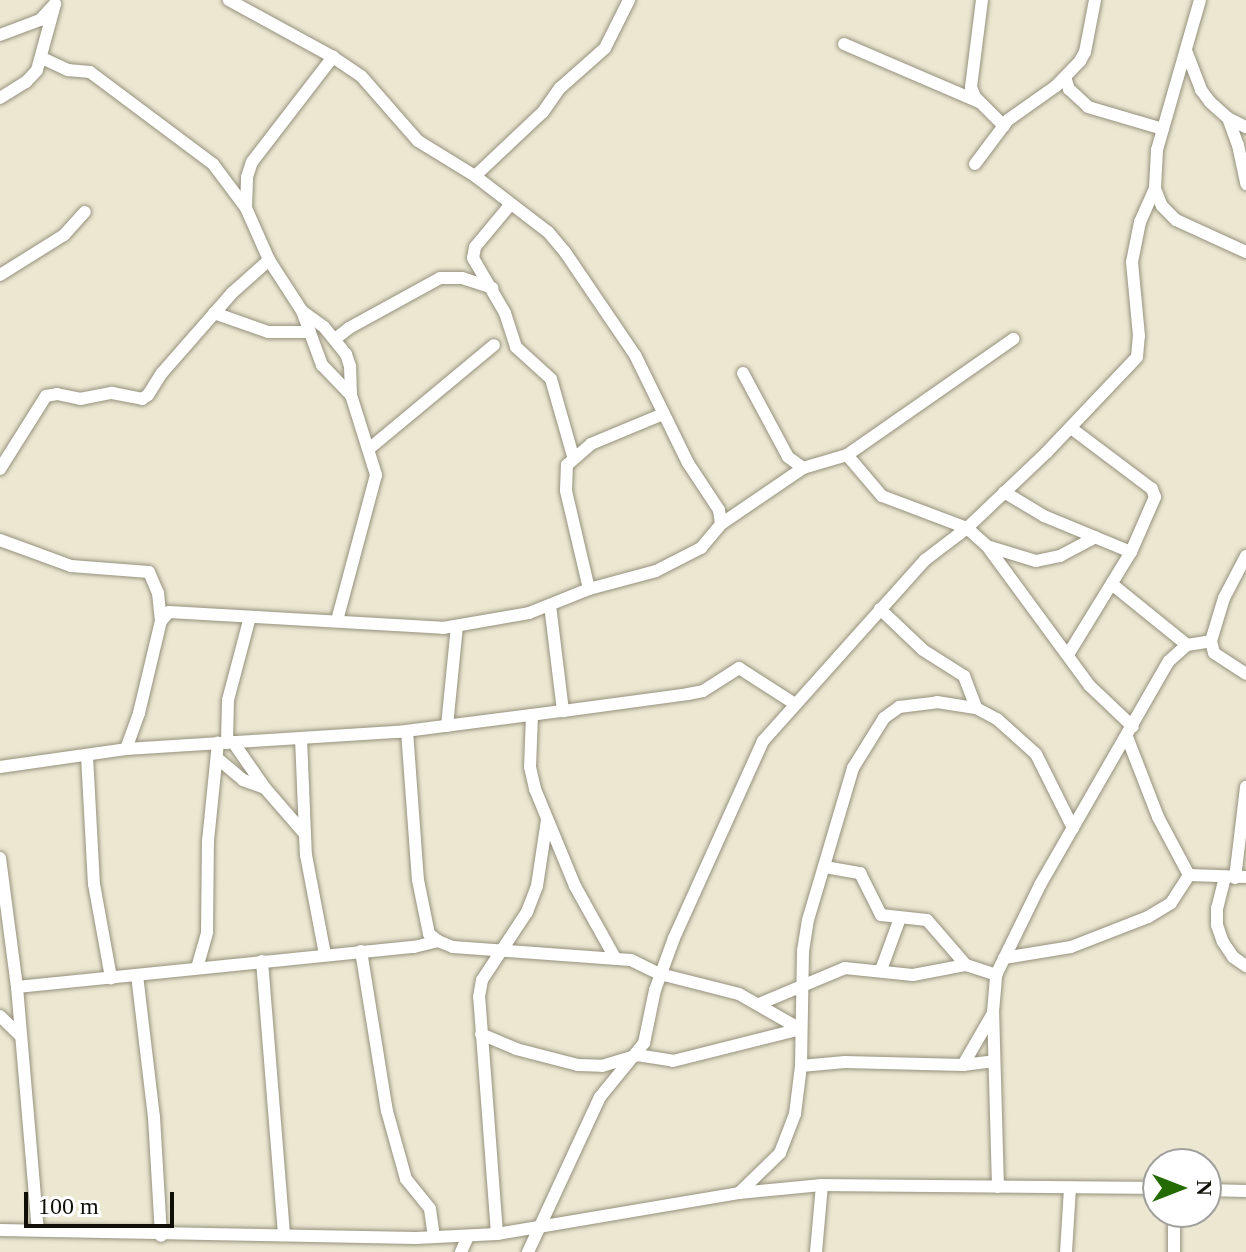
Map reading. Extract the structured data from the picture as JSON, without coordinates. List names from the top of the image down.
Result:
{
  "scale_bar": "100 m",
  "north": "right"
}
